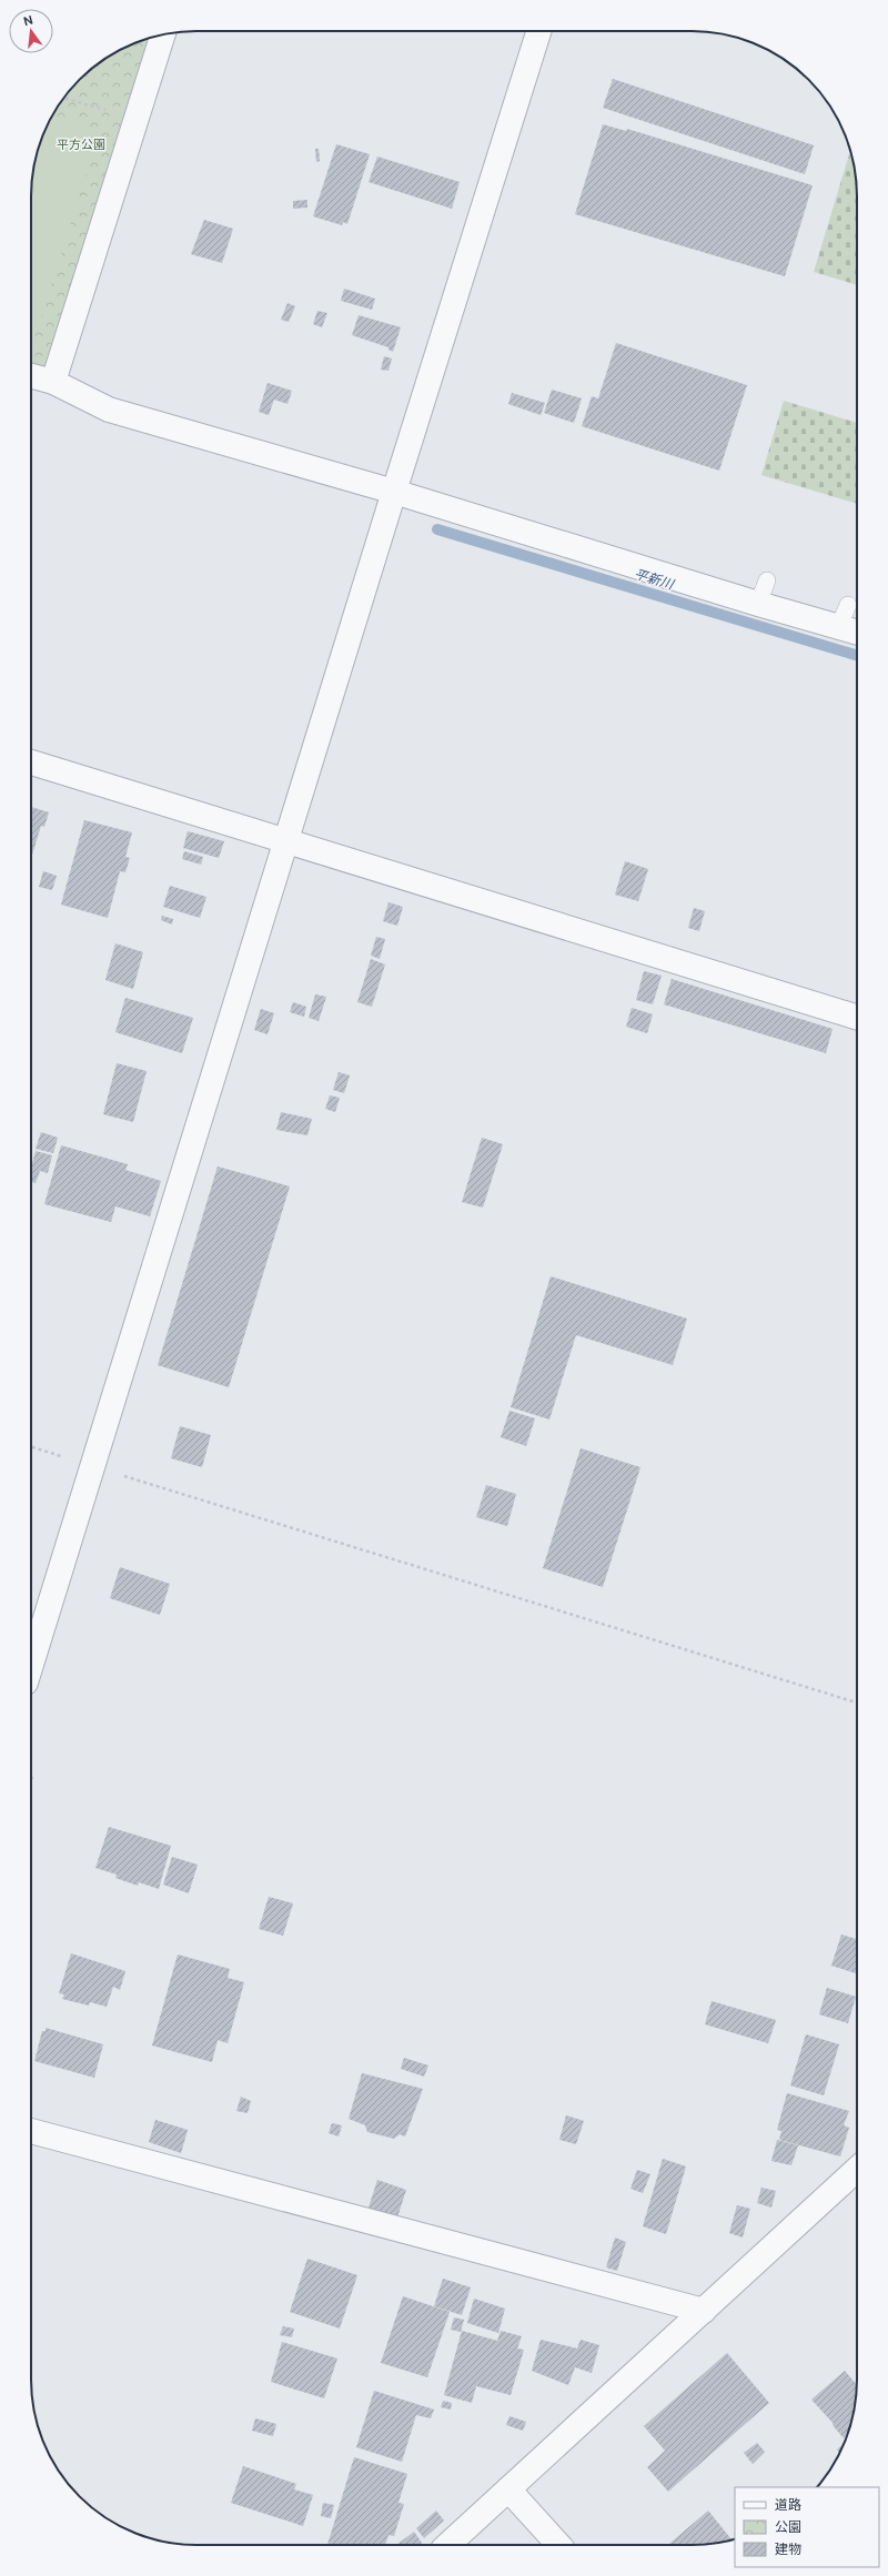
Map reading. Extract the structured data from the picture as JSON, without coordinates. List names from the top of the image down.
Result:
{
  "water": ["平新川"],
  "parks": ["平方公園"],
  "legend": ["道路", "公園", "建物"],
  "north": "top"
}
